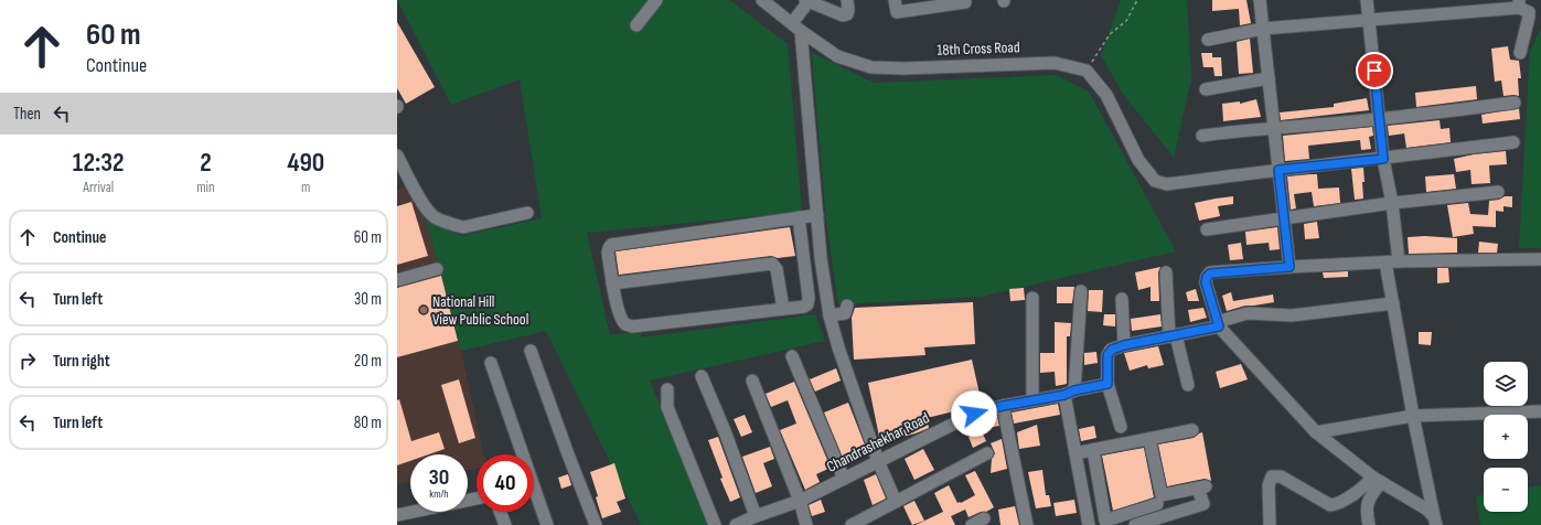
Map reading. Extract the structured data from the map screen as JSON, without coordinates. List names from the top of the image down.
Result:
{
  "streets": {
    "street": ["18th Cross Road", "Chandrashekhar Road"]
  },
  "places": ["National Hill View Public School"],
  "page": {
    "turn": ["60 m", "Continue"],
    "then": "Then",
    "eta": [
      "12:32",
      "Arrival",
      "2",
      "min",
      "490",
      "m"
    ],
    "list": [
      {
        "name": "Continue",
        "value": "60 m"
      },
      {
        "name": "Turn left",
        "value": "30 m"
      },
      {
        "name": "Turn right",
        "value": "20 m"
      },
      {
        "name": "Turn left",
        "value": "80 m"
      }
    ],
    "map_buttons": ["+", "−"],
    "speed": "30 km/h",
    "limit": "40"
  }
}
